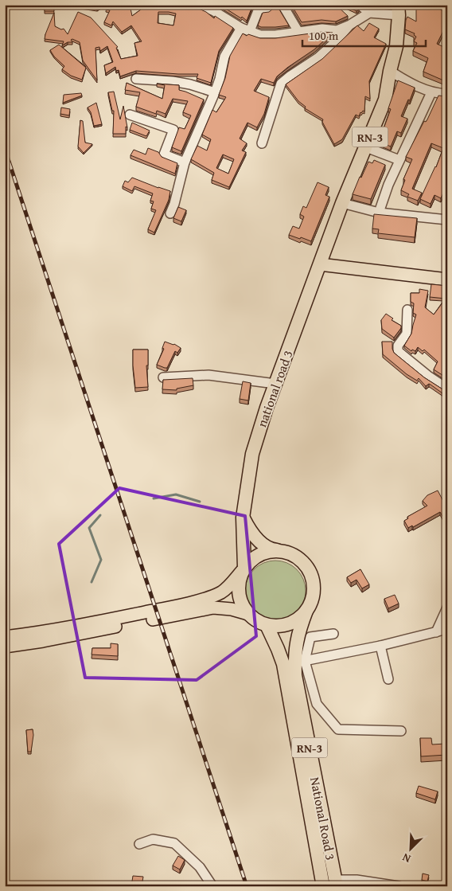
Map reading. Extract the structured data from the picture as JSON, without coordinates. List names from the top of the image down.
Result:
{
  "streets": {
    "highway": ["RN-3", "national road 3", "National Road 3"]
  },
  "crossings": [
    ["RN-3", "national road 3"],
    ["RN-3", "National Road 3"]
  ],
  "scale_bar": "100 m",
  "north": "bottom left"
}
